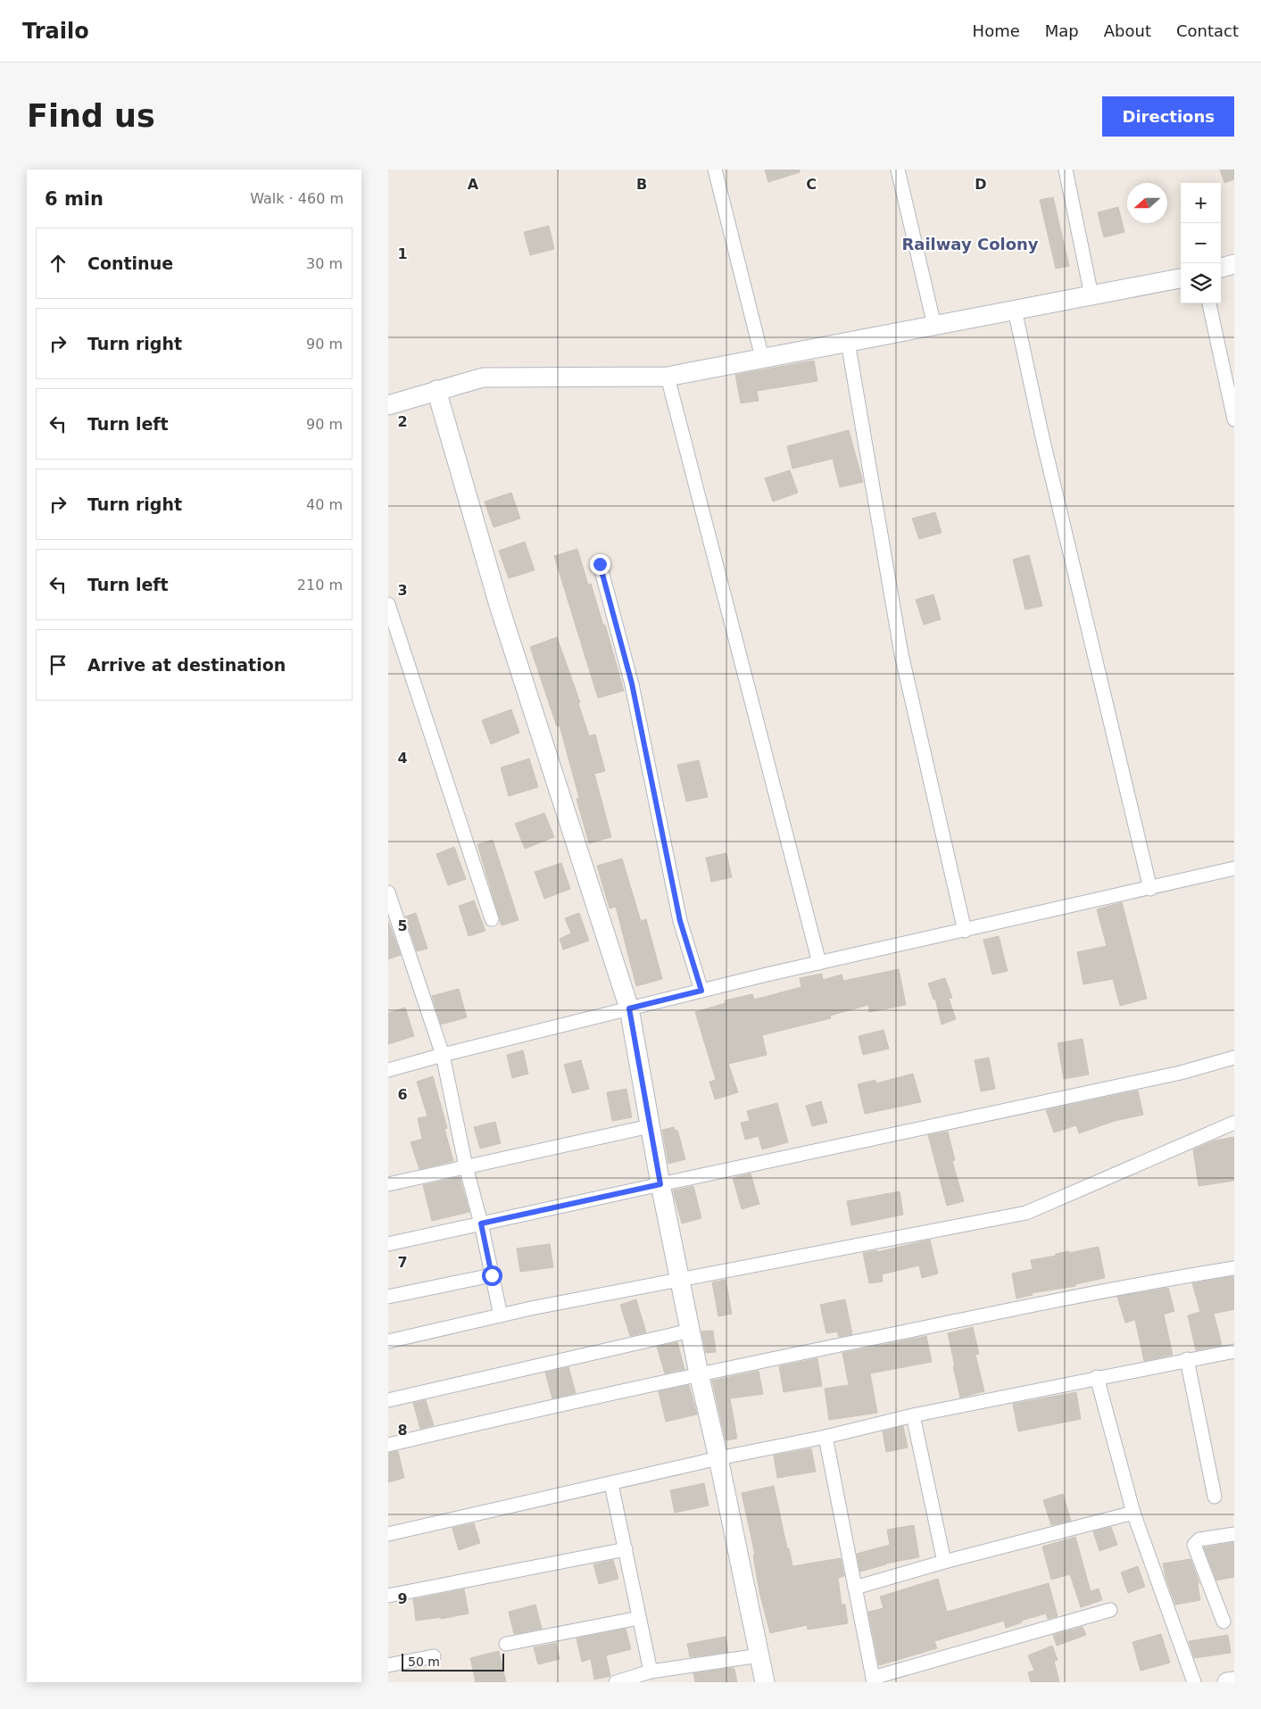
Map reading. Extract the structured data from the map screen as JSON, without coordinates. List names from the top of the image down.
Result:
{
  "districts": ["Railway Colony"],
  "scale_bar": "50 m",
  "north": "left",
  "page": {
    "header": "Trailo",
    "nav": [
      "Home",
      "Map",
      "About",
      "Contact"
    ],
    "buttons": "Directions",
    "title": "Find us",
    "heading": ["6 min", "Walk · 460 m"],
    "map_buttons": ["+", "−"],
    "list": [
      ["Continue", "30 m"],
      ["Turn right", "90 m"],
      ["Turn left", "90 m"],
      ["Turn right", "40 m"],
      ["Turn left", "210 m"],
      "Arrive at destination"
    ],
    "scale": "50 m"
  },
  "grid": {
    "columns": [
      "A",
      "B",
      "C",
      "D"
    ],
    "rows": [
      "1",
      "2",
      "3",
      "4",
      "5",
      "6",
      "7",
      "8",
      "9"
    ]
  }
}
